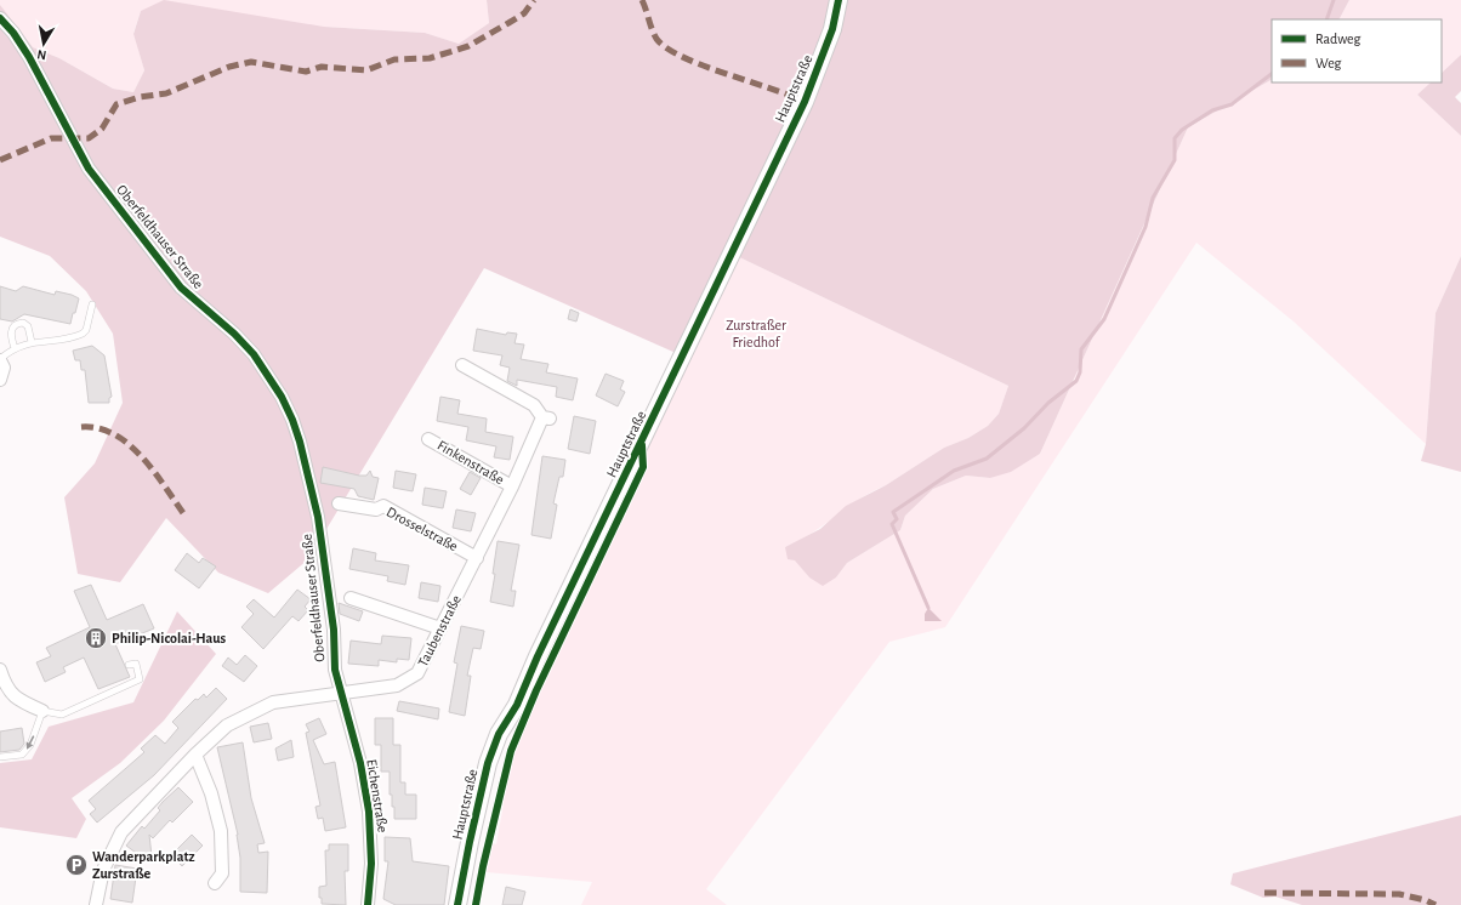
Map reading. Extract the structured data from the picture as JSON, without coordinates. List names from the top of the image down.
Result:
{
  "streets": {
    "main road": ["Hauptstraße"],
    "street": [
      "Oberfeldhauser Straße",
      "Finkenstraße",
      "Drosselstraße",
      "Taubenstraße",
      "Eichenstraße"
    ]
  },
  "crossings": [
    ["Oberfeldhauser Straße", "Taubenstraße"],
    ["Oberfeldhauser Straße", "Eichenstraße"],
    ["Finkenstraße", "Taubenstraße"],
    ["Drosselstraße", "Taubenstraße"],
    ["Taubenstraße", "Eichenstraße"]
  ],
  "parks": ["Zurstraßer Friedhof"],
  "places": {
    "building": ["Philip-Nicolai-Haus"],
    "parking": ["Wanderparkplatz Zurstraße"]
  },
  "legend": ["Radweg", "Weg"],
  "north": "bottom"
}
